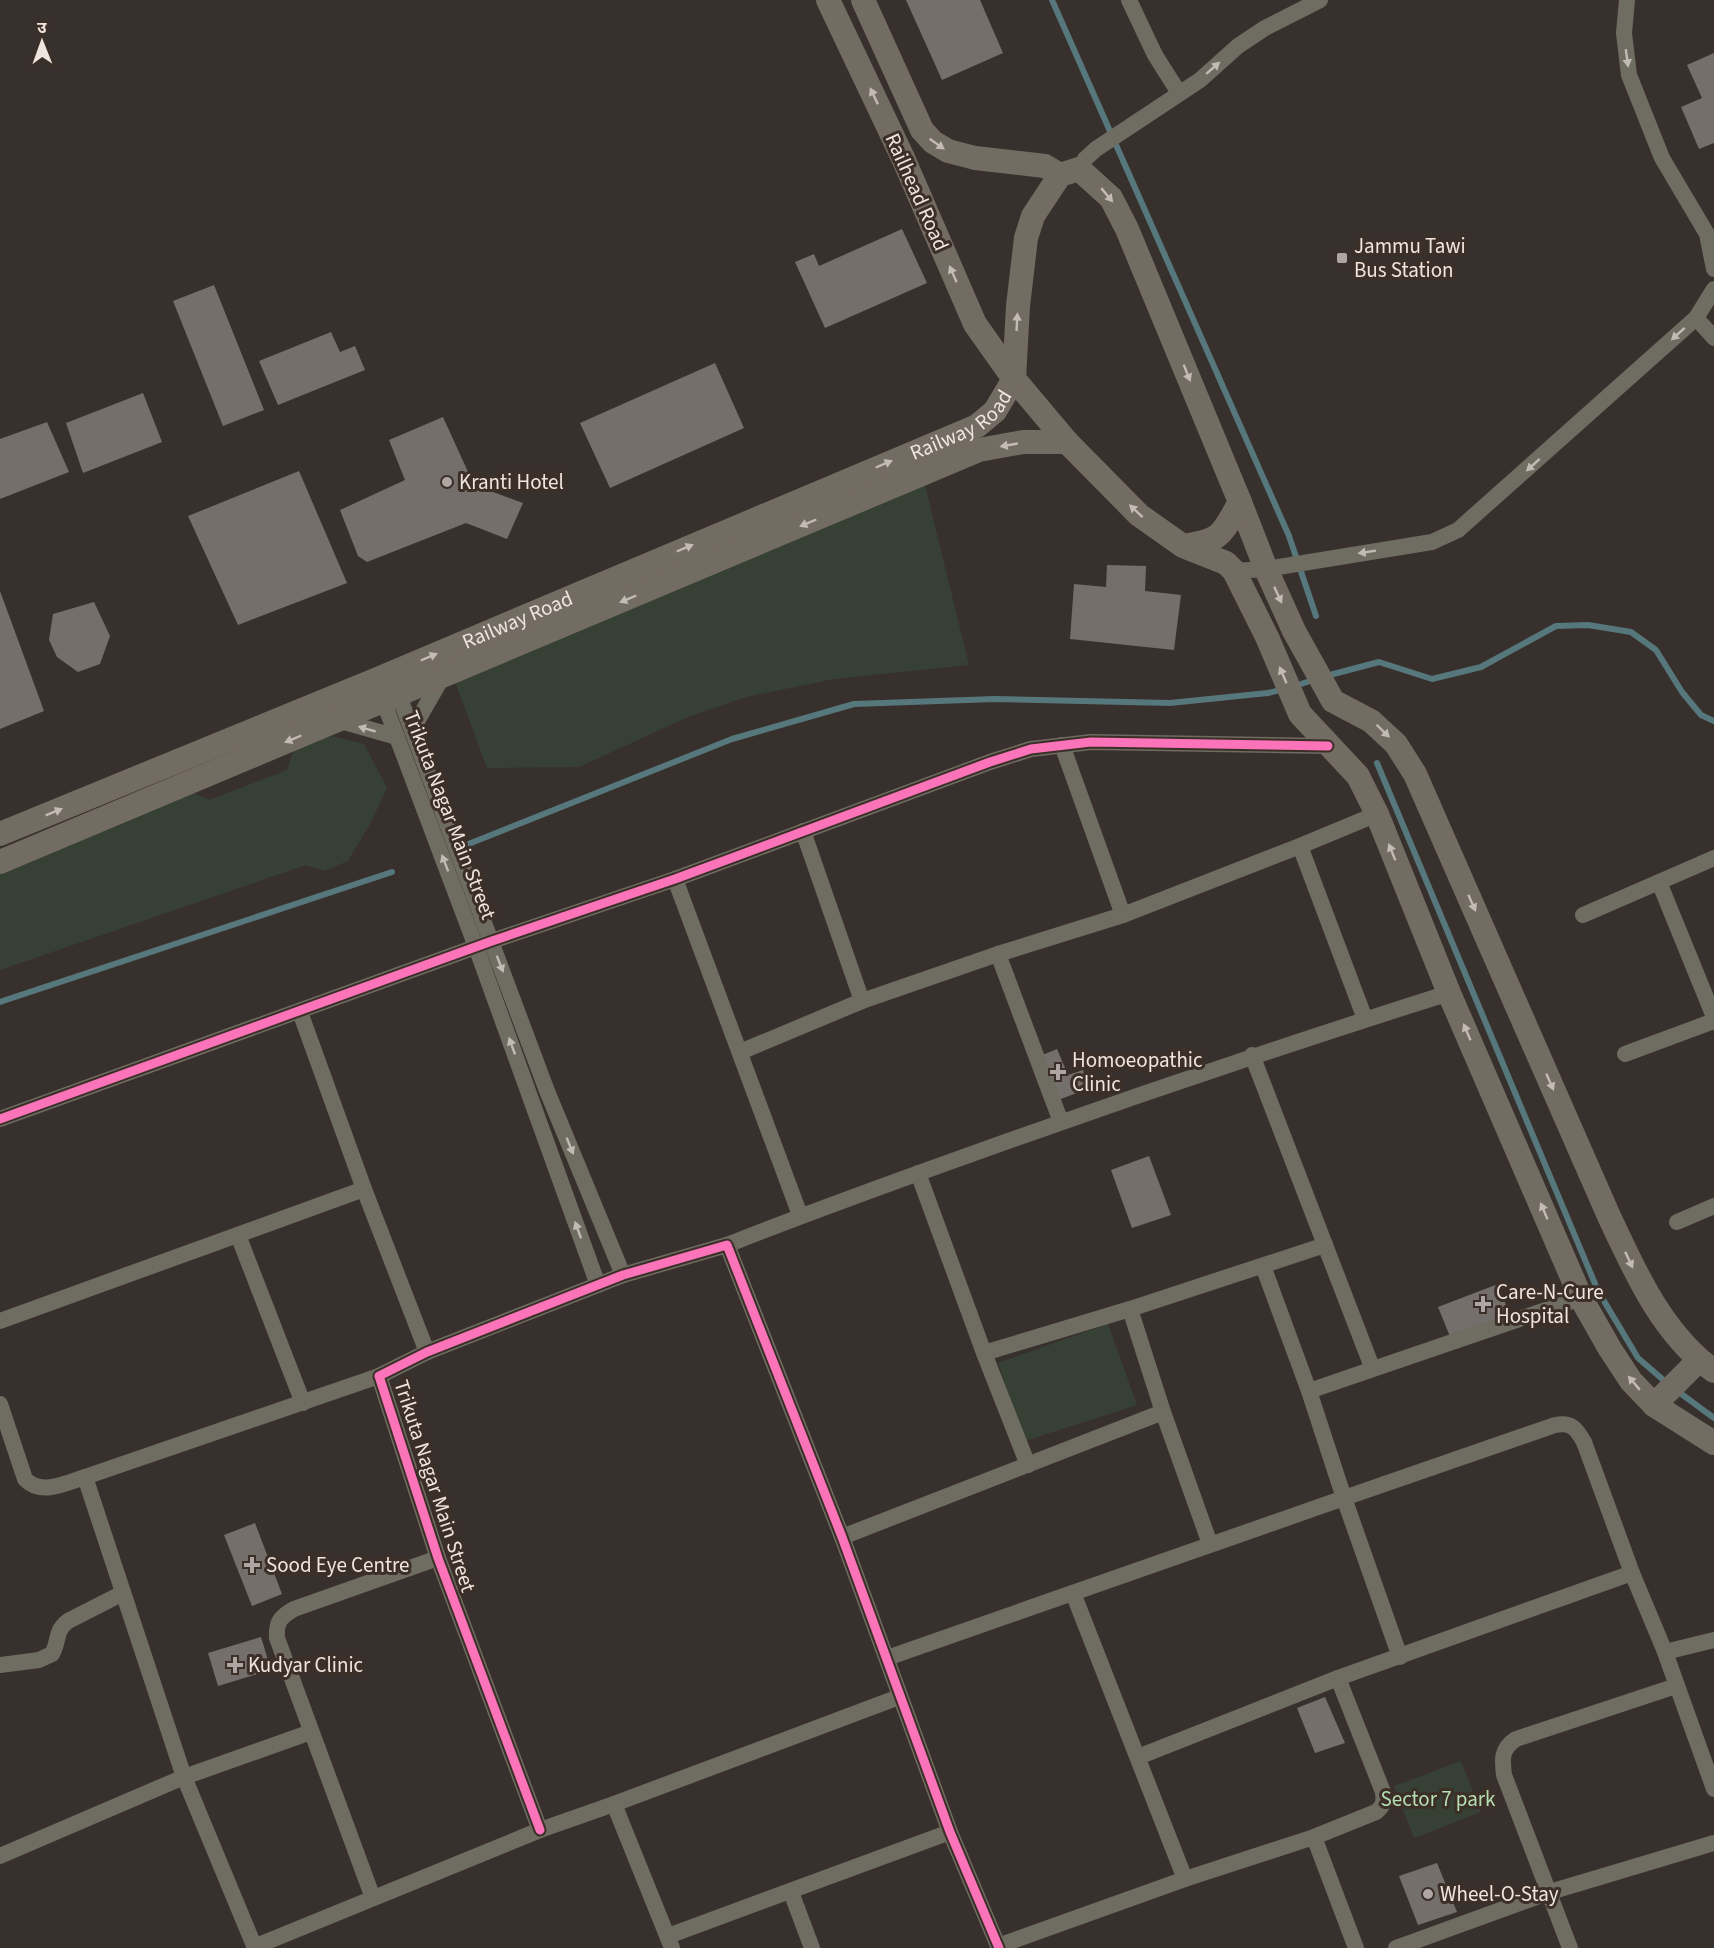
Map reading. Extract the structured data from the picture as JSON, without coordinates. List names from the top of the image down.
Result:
{
  "streets": {
    "main road": ["Railhead Road", "Railway Road"],
    "street": ["Trikuta Nagar Main Street"]
  },
  "crossings": [
    ["Railhead Road", "Railway Road"],
    ["Railway Road", "Trikuta Nagar Main Street"]
  ],
  "parks": ["Sector 7 park"],
  "places": {
    "transit": ["Jammu Tawi Bus Station"],
    "other": ["Kranti Hotel", "Wheel-O-Stay"],
    "health": [
      "Homoeopathic Clinic",
      "Care-N-Cure Hospital",
      "Sood Eye Centre",
      "Kudyar Clinic"
    ]
  },
  "north": "top"
}
